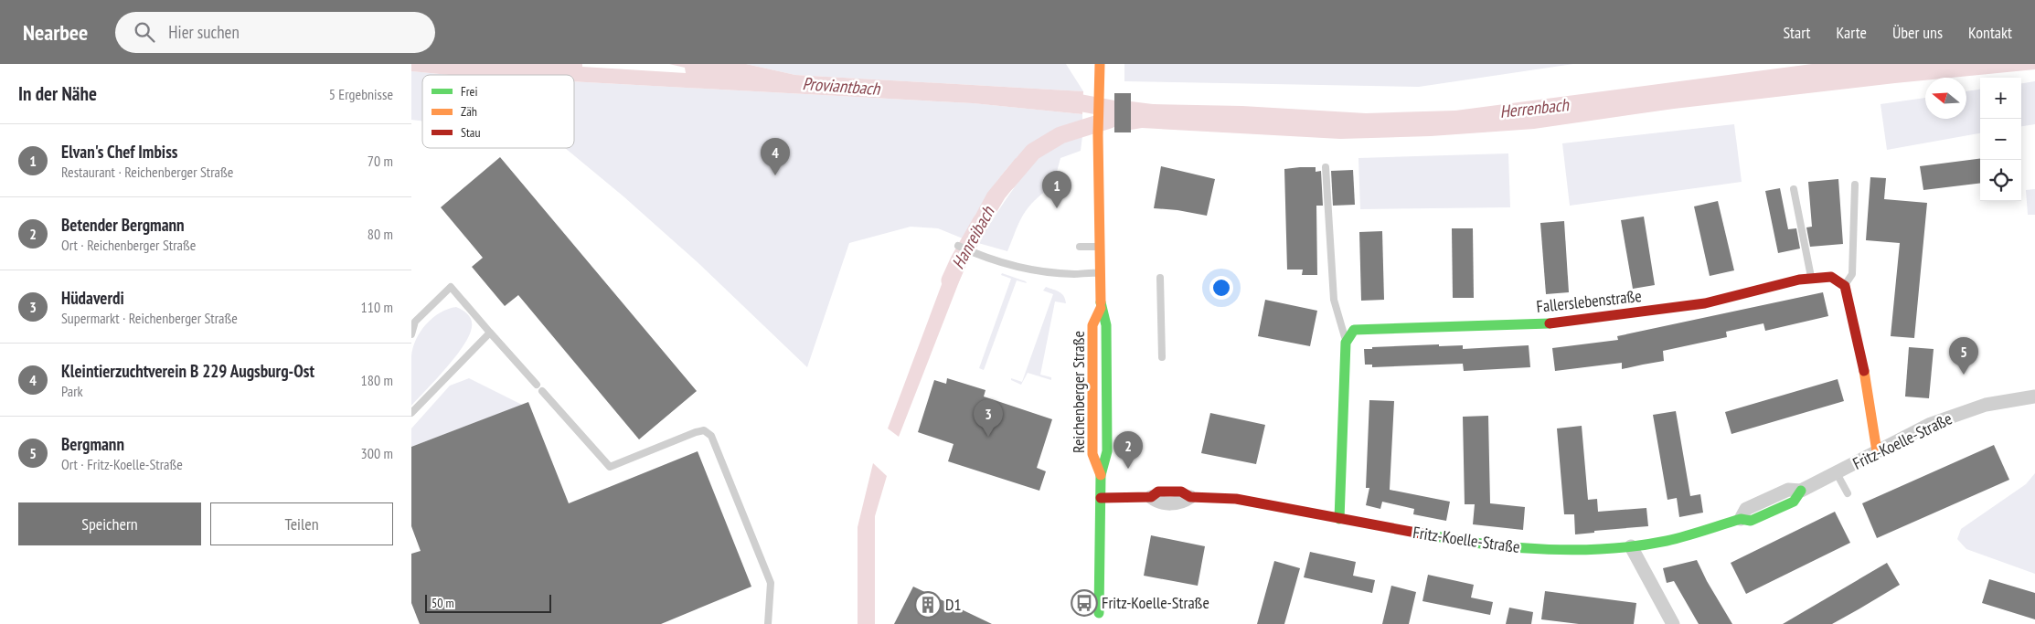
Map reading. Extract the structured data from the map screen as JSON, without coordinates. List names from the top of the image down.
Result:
{
  "streets": {
    "street": ["Fallerslebenstraße", "Reichenberger Straße", "Fritz-Koelle-Straße"]
  },
  "crossings": [
    ["Reichenberger Straße", "Fritz-Koelle-Straße"]
  ],
  "water": ["Proviantbach", "Herrenbach", "Hanreibach"],
  "places": {
    "bus stop": ["Fritz-Koelle-Straße"],
    "building": ["D1"]
  },
  "legend": ["Frei", "Zäh", "Stau"],
  "scale_bar": "50 m",
  "north": "left",
  "page": {
    "header": "Nearbee",
    "search": "Hier suchen",
    "nav": [
      "Start",
      "Karte",
      "Über uns",
      "Kontakt"
    ],
    "heading": ["In der Nähe", "5 Ergebnisse"],
    "map_buttons": ["+", "−"],
    "list": [
      {
        "mark": "1",
        "name": "Elvan's Chef Imbiss",
        "note": "Restaurant · Reichenberger Straße",
        "value": "70 m"
      },
      {
        "mark": "2",
        "name": "Betender Bergmann",
        "note": "Ort · Reichenberger Straße",
        "value": "80 m"
      },
      {
        "mark": "3",
        "name": "Hüdaverdi",
        "note": "Supermarkt · Reichenberger Straße",
        "value": "110 m"
      },
      {
        "mark": "4",
        "name": "Kleintierzuchtverein B 229 Augsburg-Ost",
        "note": "Park",
        "value": "180 m"
      },
      {
        "mark": "5",
        "name": "Bergmann",
        "note": "Ort · Fritz-Koelle-Straße",
        "value": "300 m"
      }
    ],
    "pins": [
      "4",
      "1",
      "5",
      "3",
      "2"
    ],
    "buttons": ["Speichern", "Teilen"],
    "scale": "50 m"
  }
}
